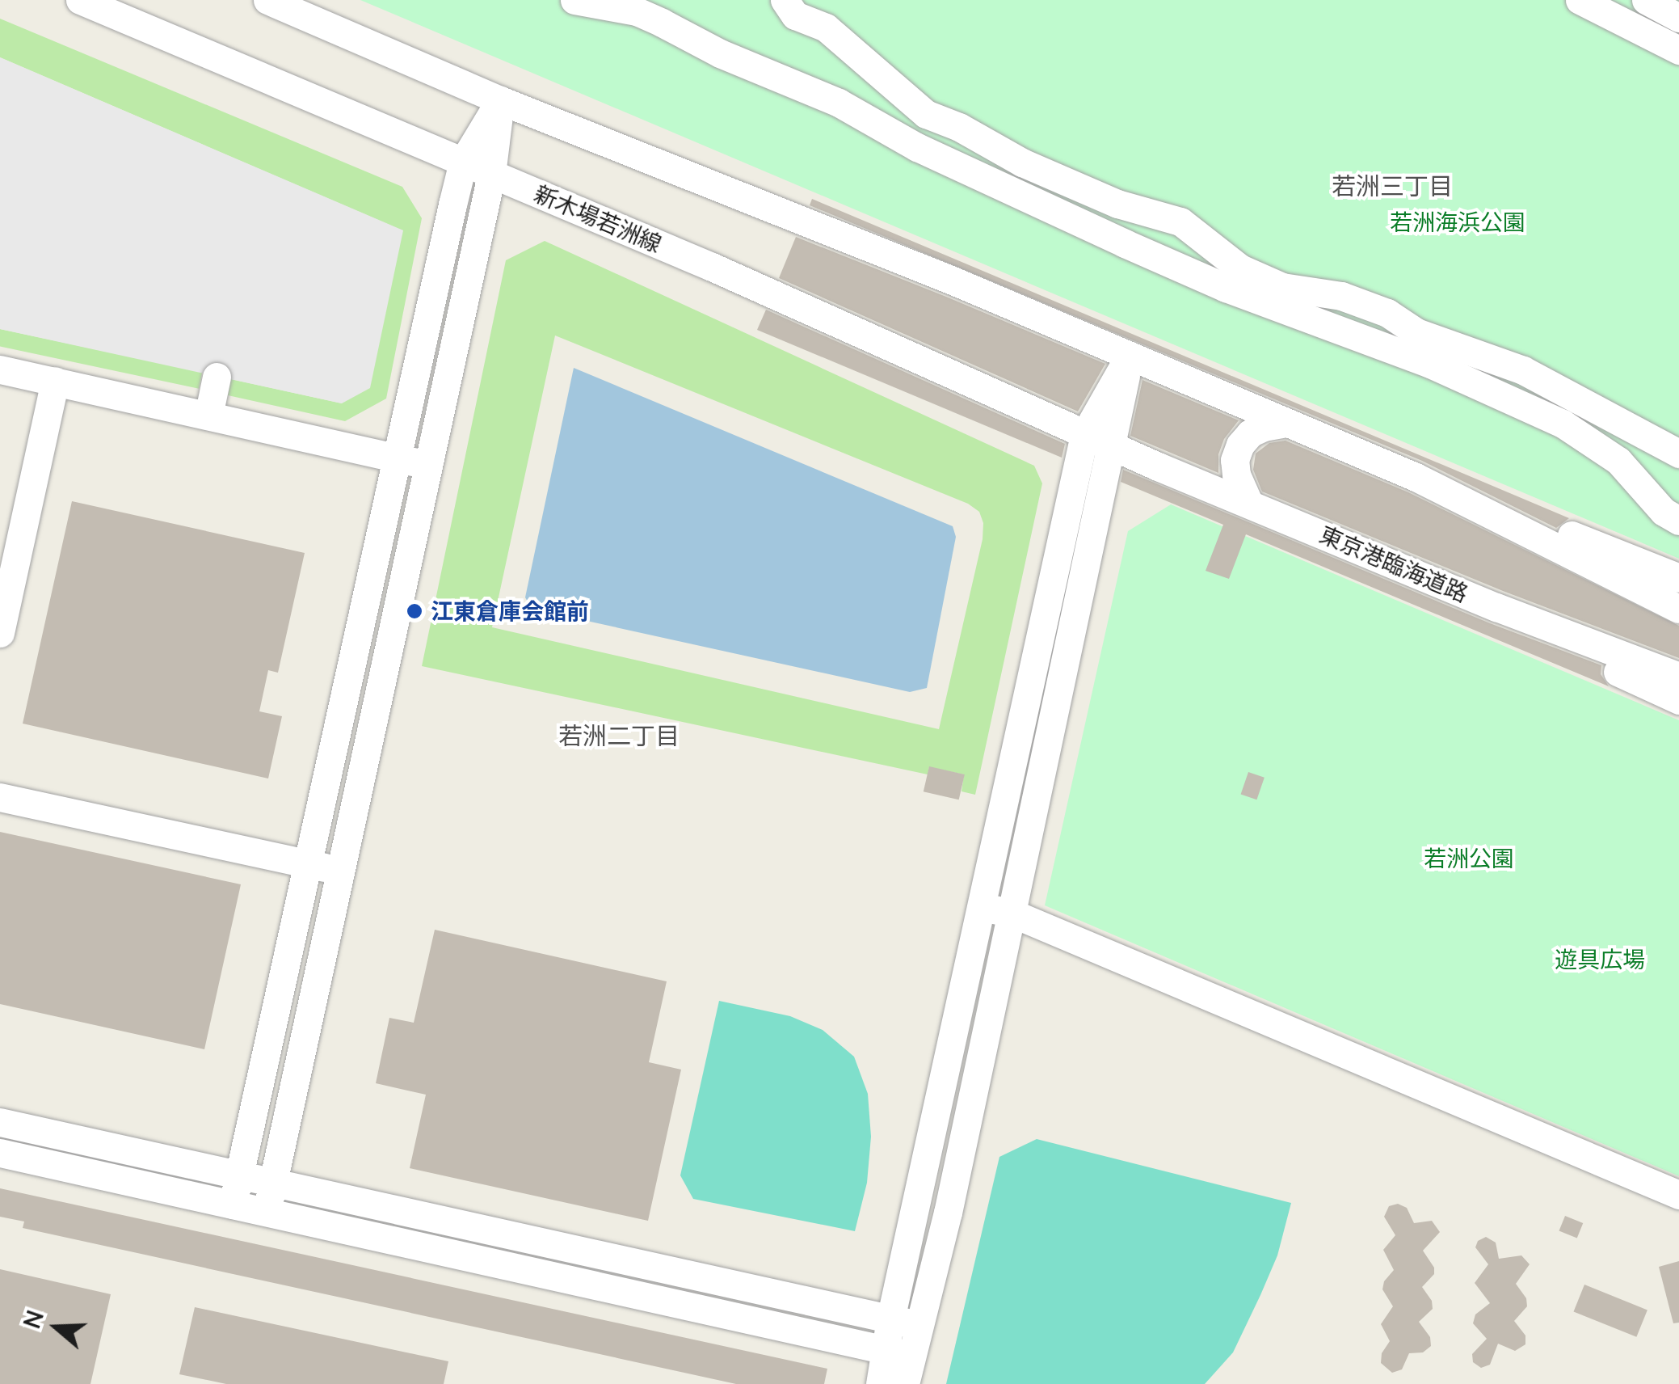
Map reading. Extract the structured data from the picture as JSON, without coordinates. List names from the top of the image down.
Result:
{
  "streets": {
    "street": ["新木場若洲線", "東京港臨海道路"]
  },
  "crossings": [
    ["新木場若洲線", "東京港臨海道路"]
  ],
  "districts": ["若洲三丁目", "若洲二丁目"],
  "parks": ["若洲海浜公園", "若洲公園", "遊具広場"],
  "places": ["江東倉庫会館前"],
  "north": "left"
}
